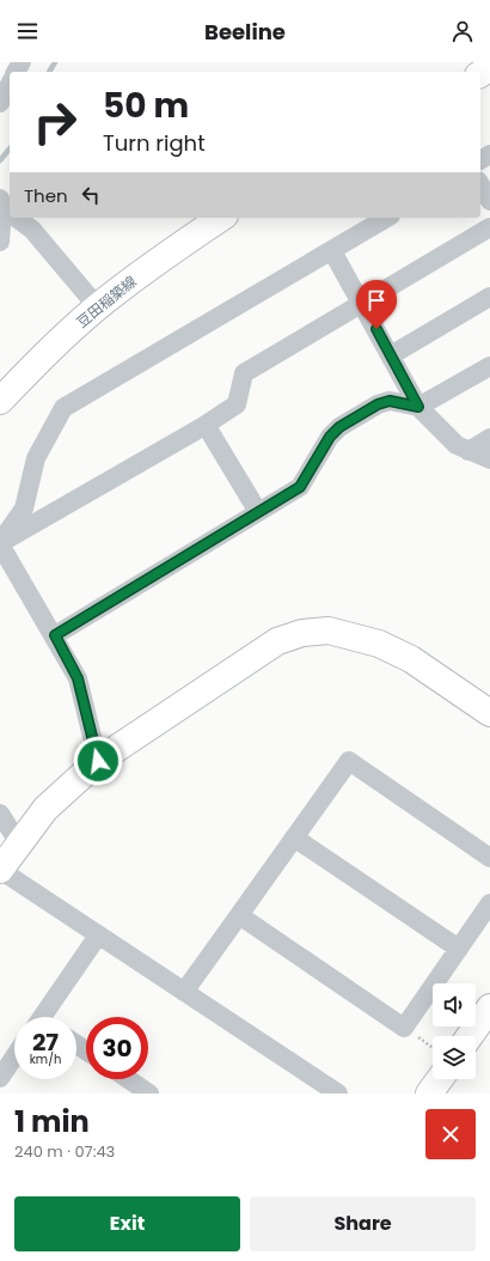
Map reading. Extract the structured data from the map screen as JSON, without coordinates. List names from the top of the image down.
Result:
{
  "streets": {
    "street": ["豆田稲築線"]
  },
  "page": {
    "header": "Beeline",
    "turn": ["50 m", "Turn right"],
    "then": "Then",
    "speed": "27 km/h",
    "limit": "30",
    "heading": ["1 min", "240 m · 07:43"],
    "buttons": ["Exit", "Share"]
  }
}
